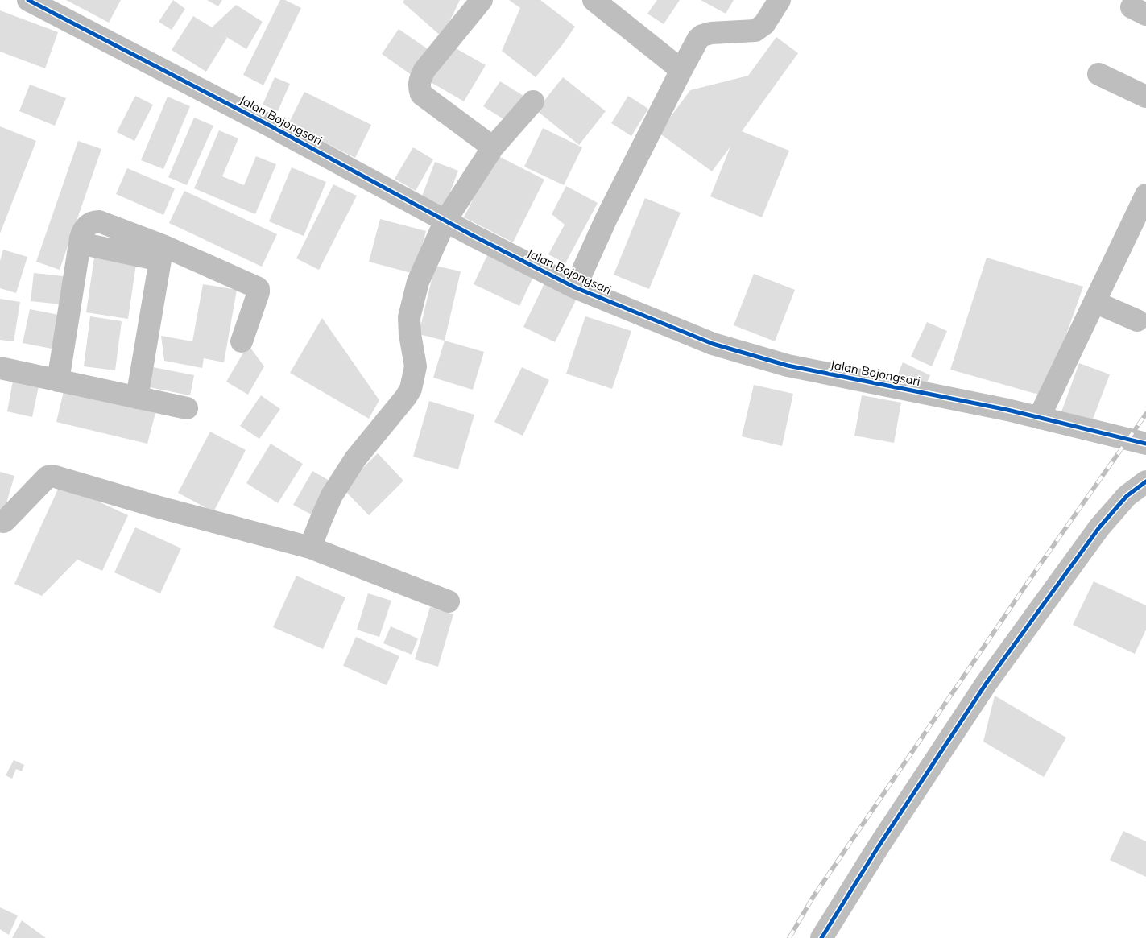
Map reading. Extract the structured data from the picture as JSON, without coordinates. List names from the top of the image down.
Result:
{
  "streets": {
    "street": ["Jalan Bojongsari"]
  }
}
